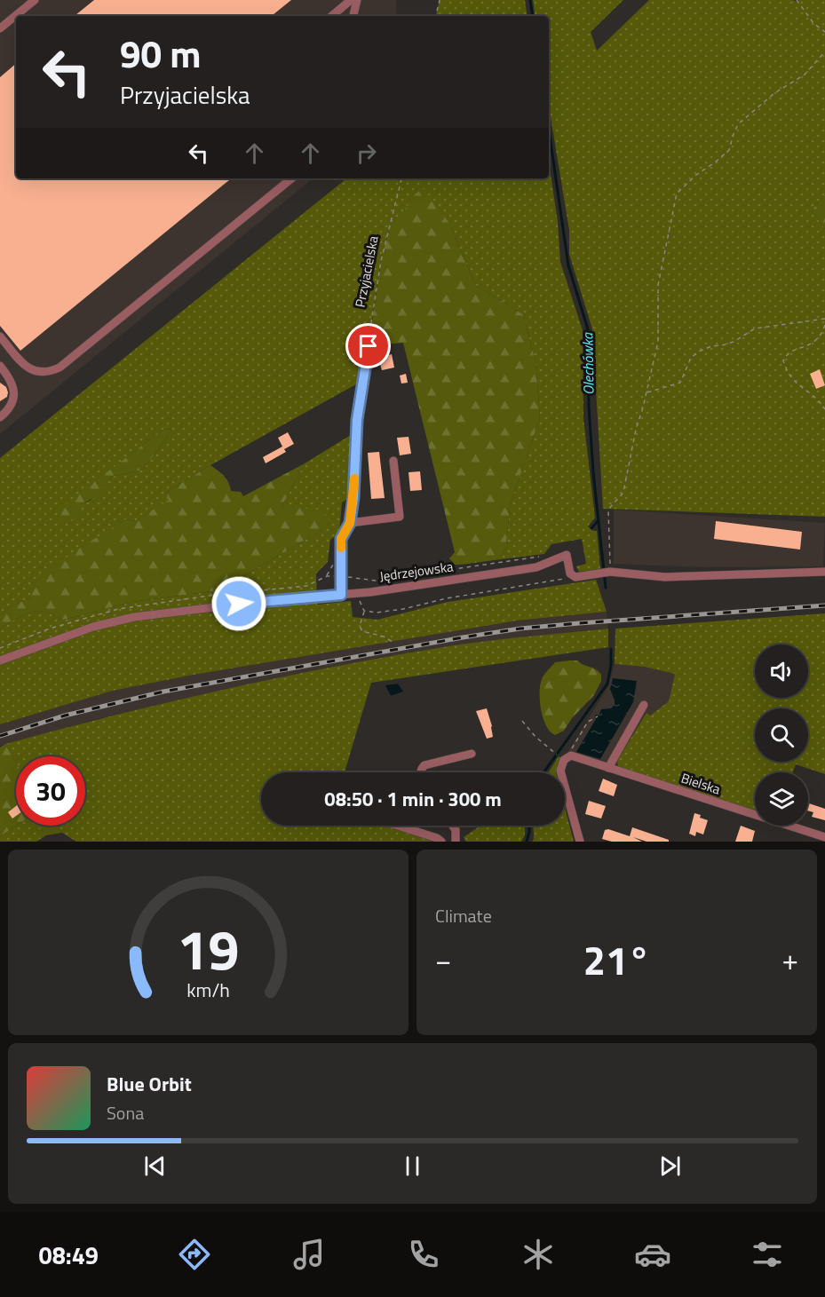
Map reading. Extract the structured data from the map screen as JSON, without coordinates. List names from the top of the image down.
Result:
{
  "streets": {
    "street": ["Jędrzejowska", "Bielska"],
    "path": ["Przyjacielska"]
  },
  "water": ["Olechówka"],
  "page": {
    "turn": ["90 m", "Przyjacielska"],
    "limit": "30",
    "trip": "08:50 · 1 min · 300 m",
    "tile": "Climate",
    "heat": ["−", "21°", "+"],
    "song": ["Blue Orbit", "Sona"],
    "tabs": "08:49",
    "gauge": ["19", "km/h"]
  }
}
